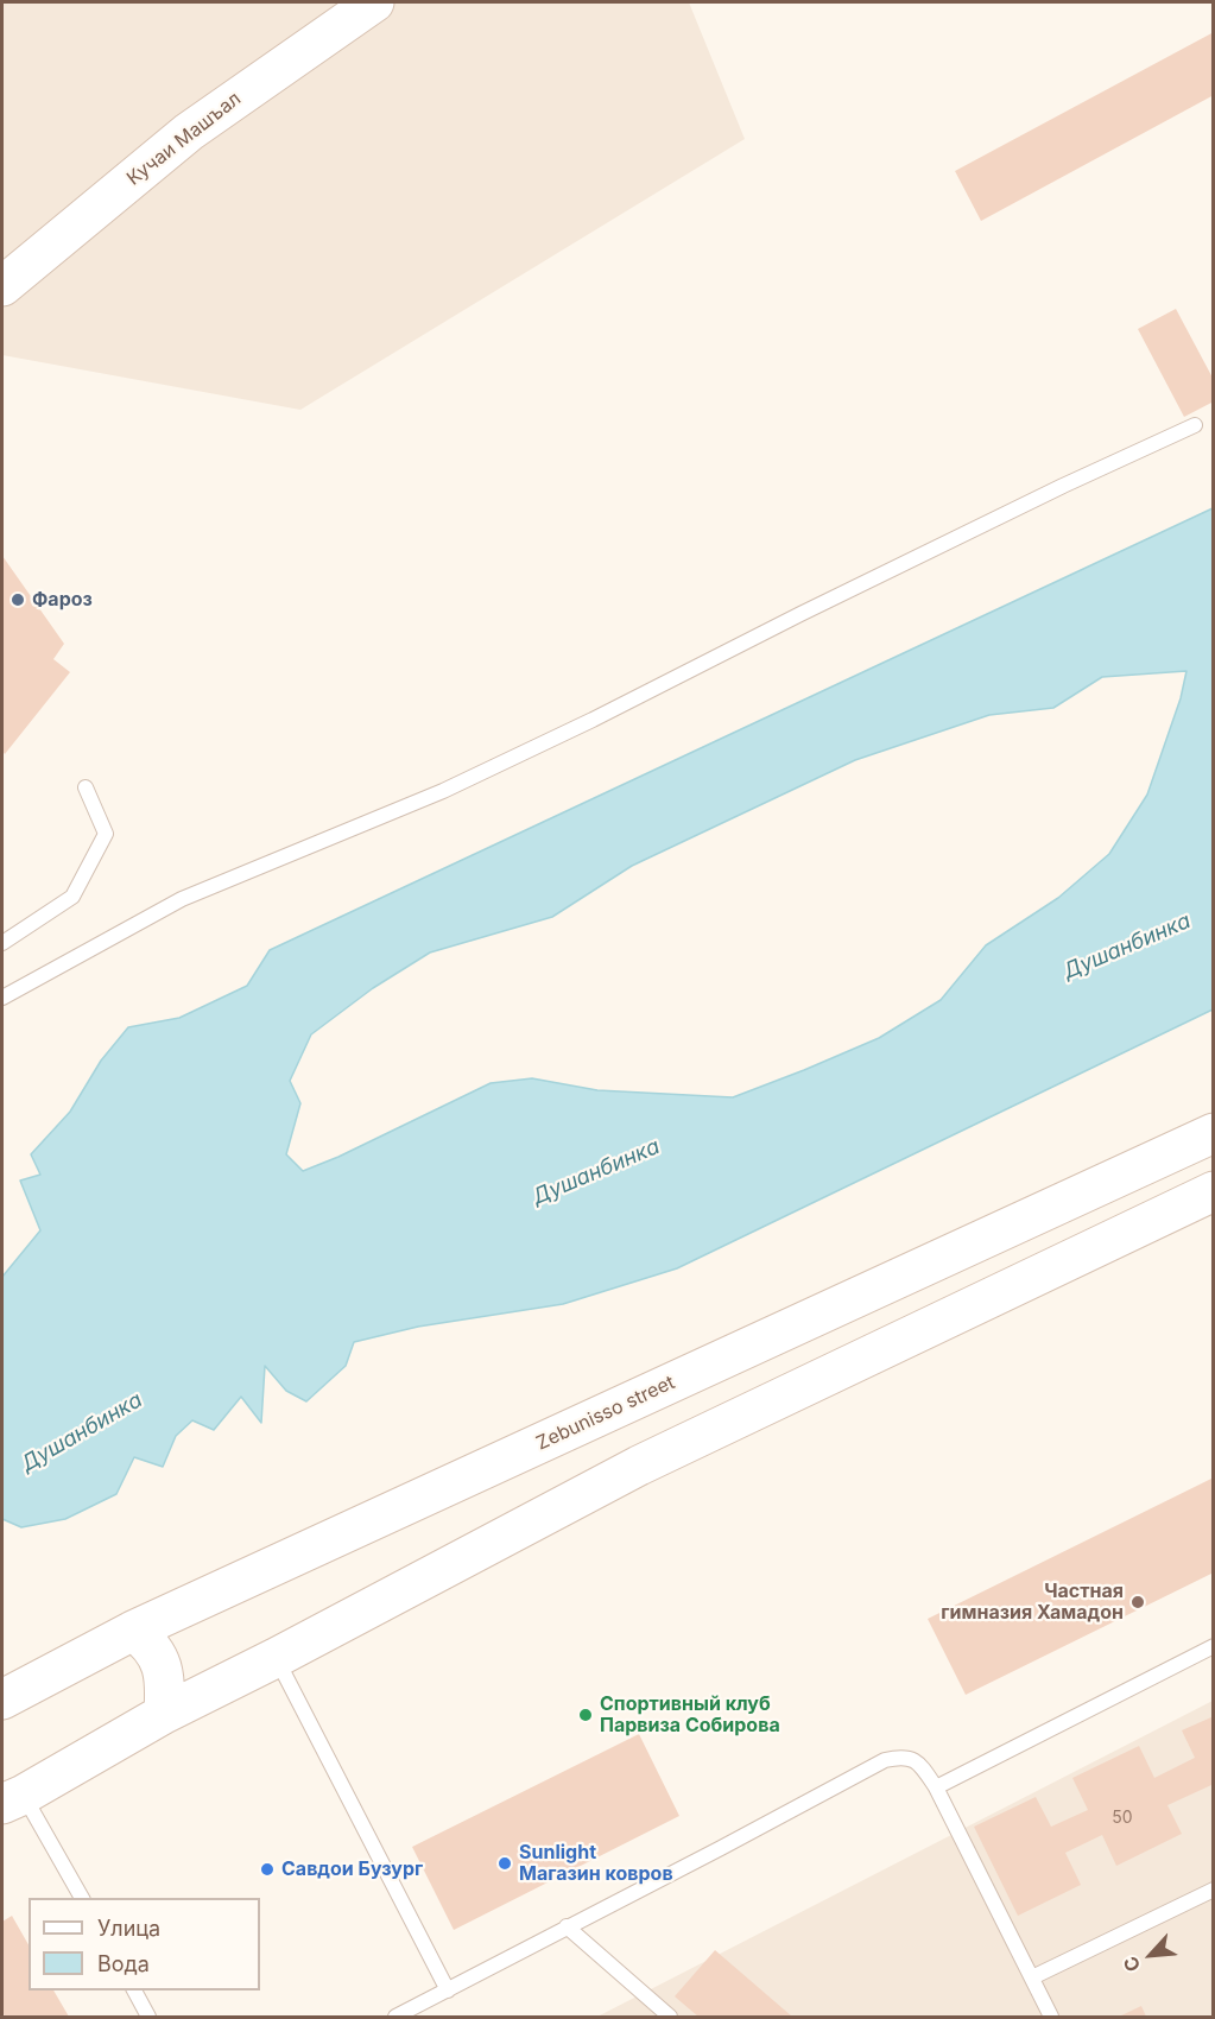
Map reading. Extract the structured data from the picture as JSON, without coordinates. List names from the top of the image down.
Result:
{
  "streets": {
    "main road": ["Кучаи Машъал", "Zebunisso street"]
  },
  "water": ["Душанбинка"],
  "places": [
    "Фароз",
    "Частная гимназия Хамадон",
    "Спортивный клуб Парвиза Собирова",
    "Sunlight Магазин ковров",
    "Савдои Бузург"
  ],
  "house_numbers": ["50"],
  "legend": ["Улица", "Вода"],
  "north": "bottom left"
}
